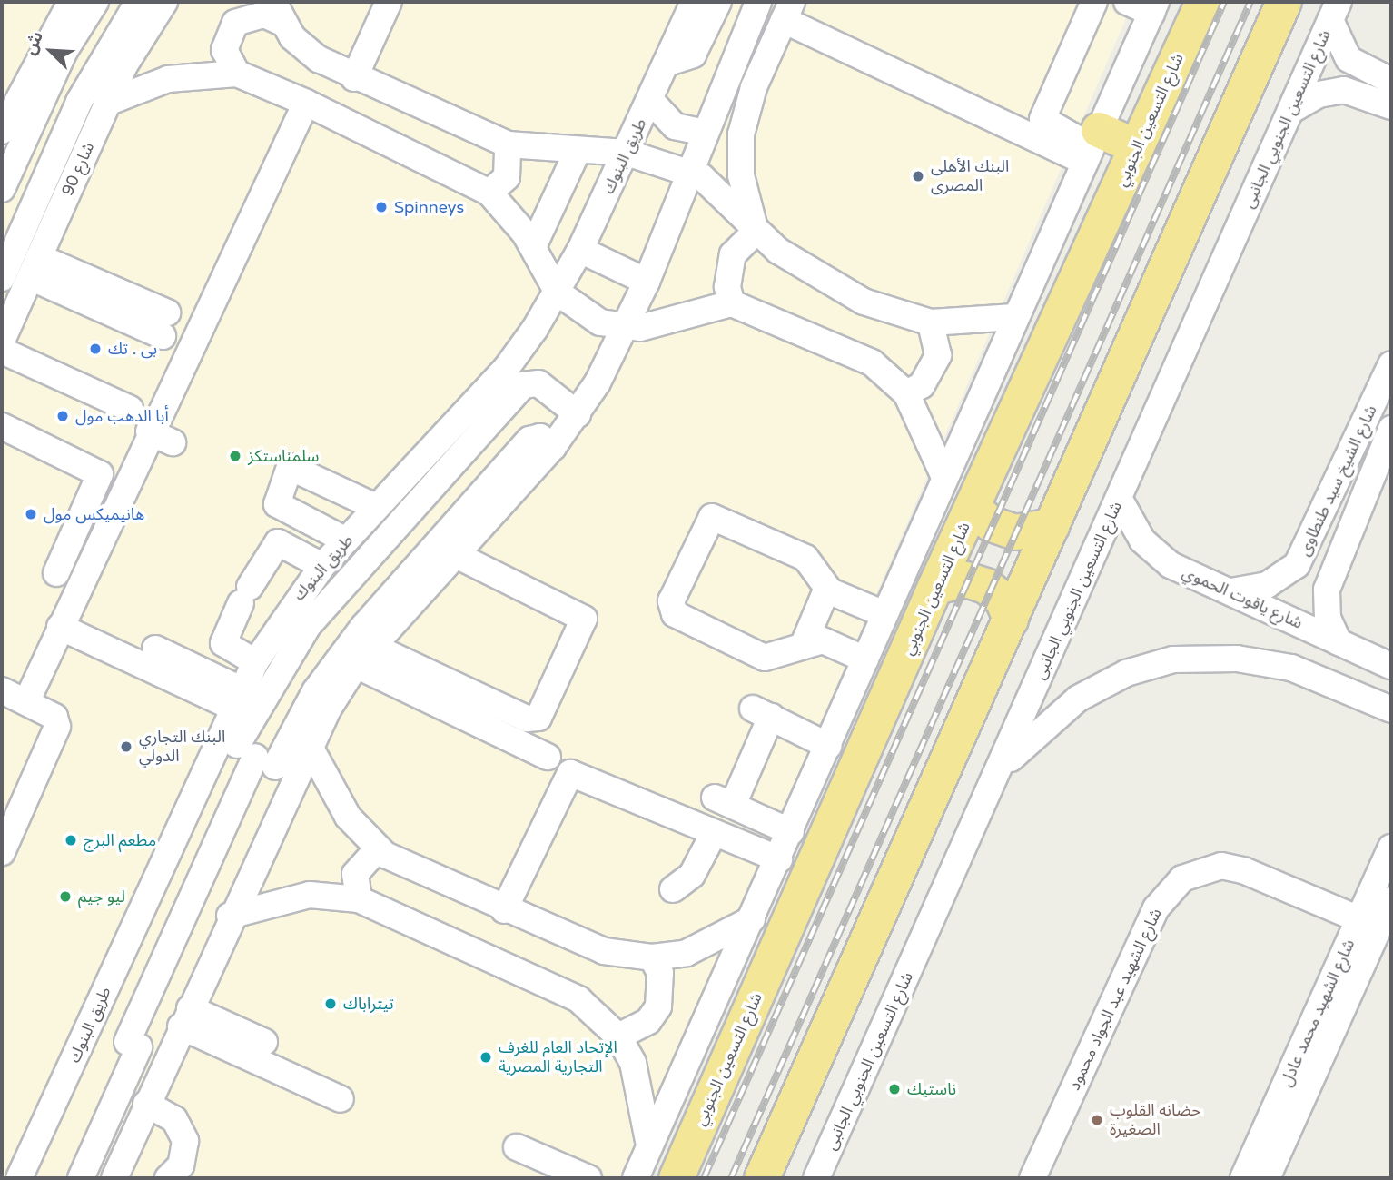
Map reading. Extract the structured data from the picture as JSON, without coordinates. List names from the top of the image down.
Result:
{
  "streets": {
    "highway": ["شارع التسعين الجنوبي"],
    "street": [
      "شارع التسعين الجنوبي الجانبى",
      "طريق البنوك",
      "شارع 90",
      "شارع الشيخ سيد طنطاوى",
      "شارع ياقوت الحموي",
      "شارع الشهيد عبد الجواد محمود",
      "شارع الشهيد محمد عادل"
    ]
  },
  "crossings": [
    ["شارع التسعين الجنوبي الجانبى", "شارع ياقوت الحموي"],
    ["شارع الشيخ سيد طنطاوى", "شارع ياقوت الحموي"],
    ["شارع الشهيد عبد الجواد محمود", "شارع الشهيد محمد عادل"]
  ],
  "places": [
    "البنك الأهلى المصرى",
    "Spinneys",
    "بى . تك",
    "أبا الدهب مول",
    "سلمناستكز",
    "هانيميكس مول",
    "البنك التجاري الدولي",
    "مطعم البرج",
    "ليو جيم",
    "تيتراباك",
    "الإتحاد العام للغرف التجارية المصرية",
    "ناستيك",
    "حضانه القلوب الصغيرة"
  ],
  "north": "top left"
}
